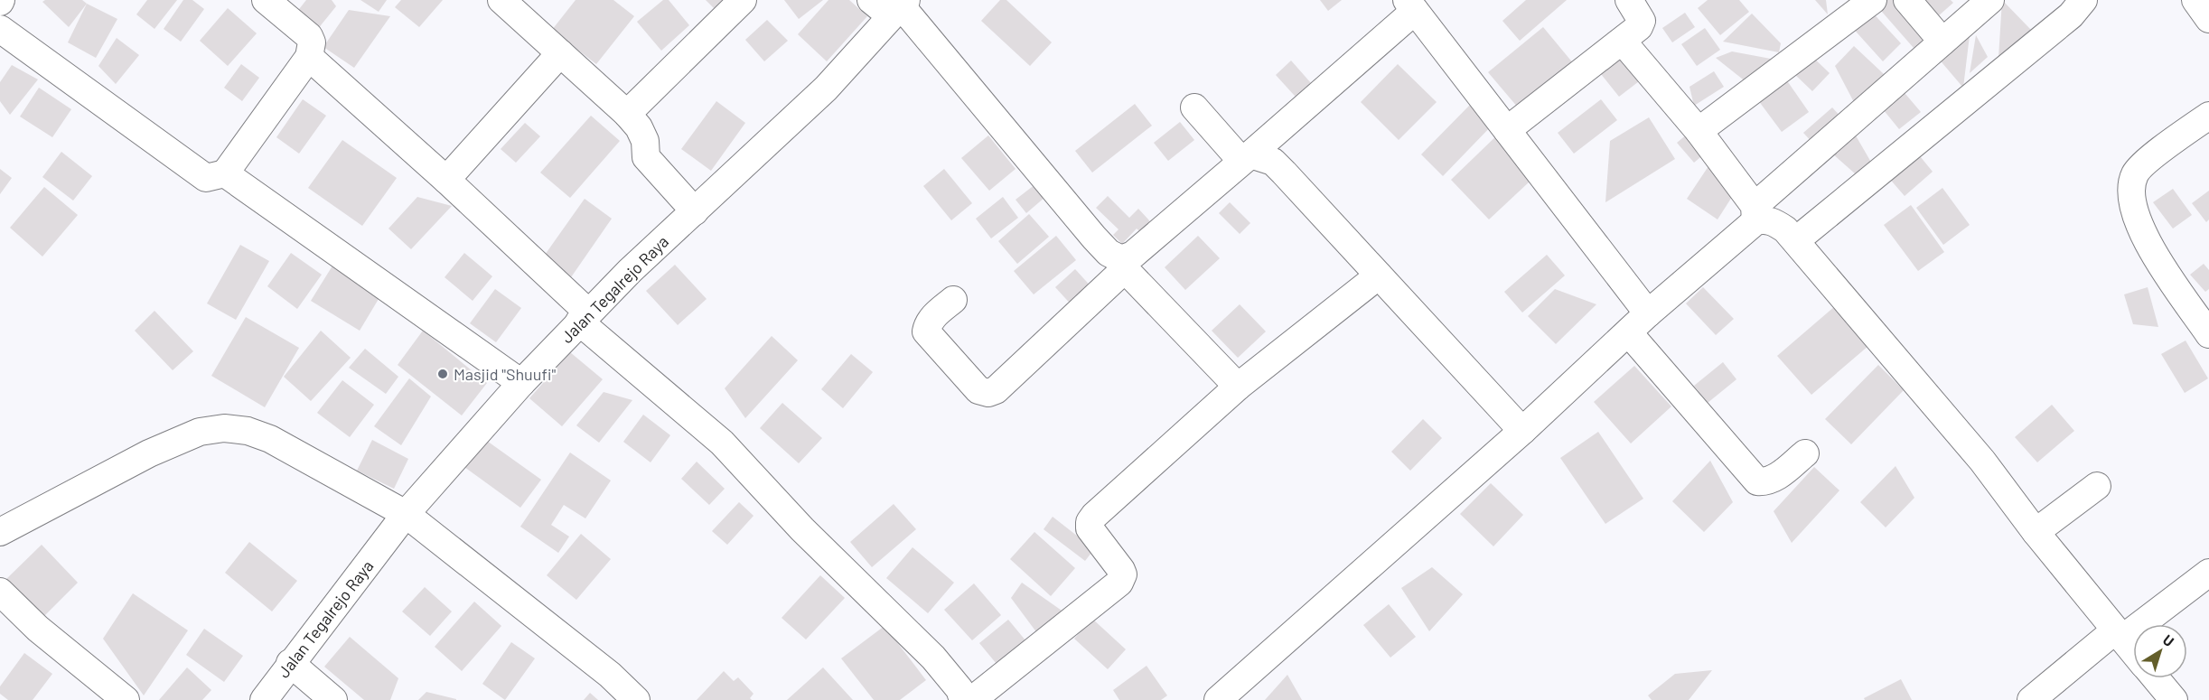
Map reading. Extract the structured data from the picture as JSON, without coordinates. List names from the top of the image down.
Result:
{
  "streets": {
    "street": ["Jalan Tegalrejo Raya"]
  },
  "places": ["Masjid \"Shuufi\""],
  "north": "top right"
}
